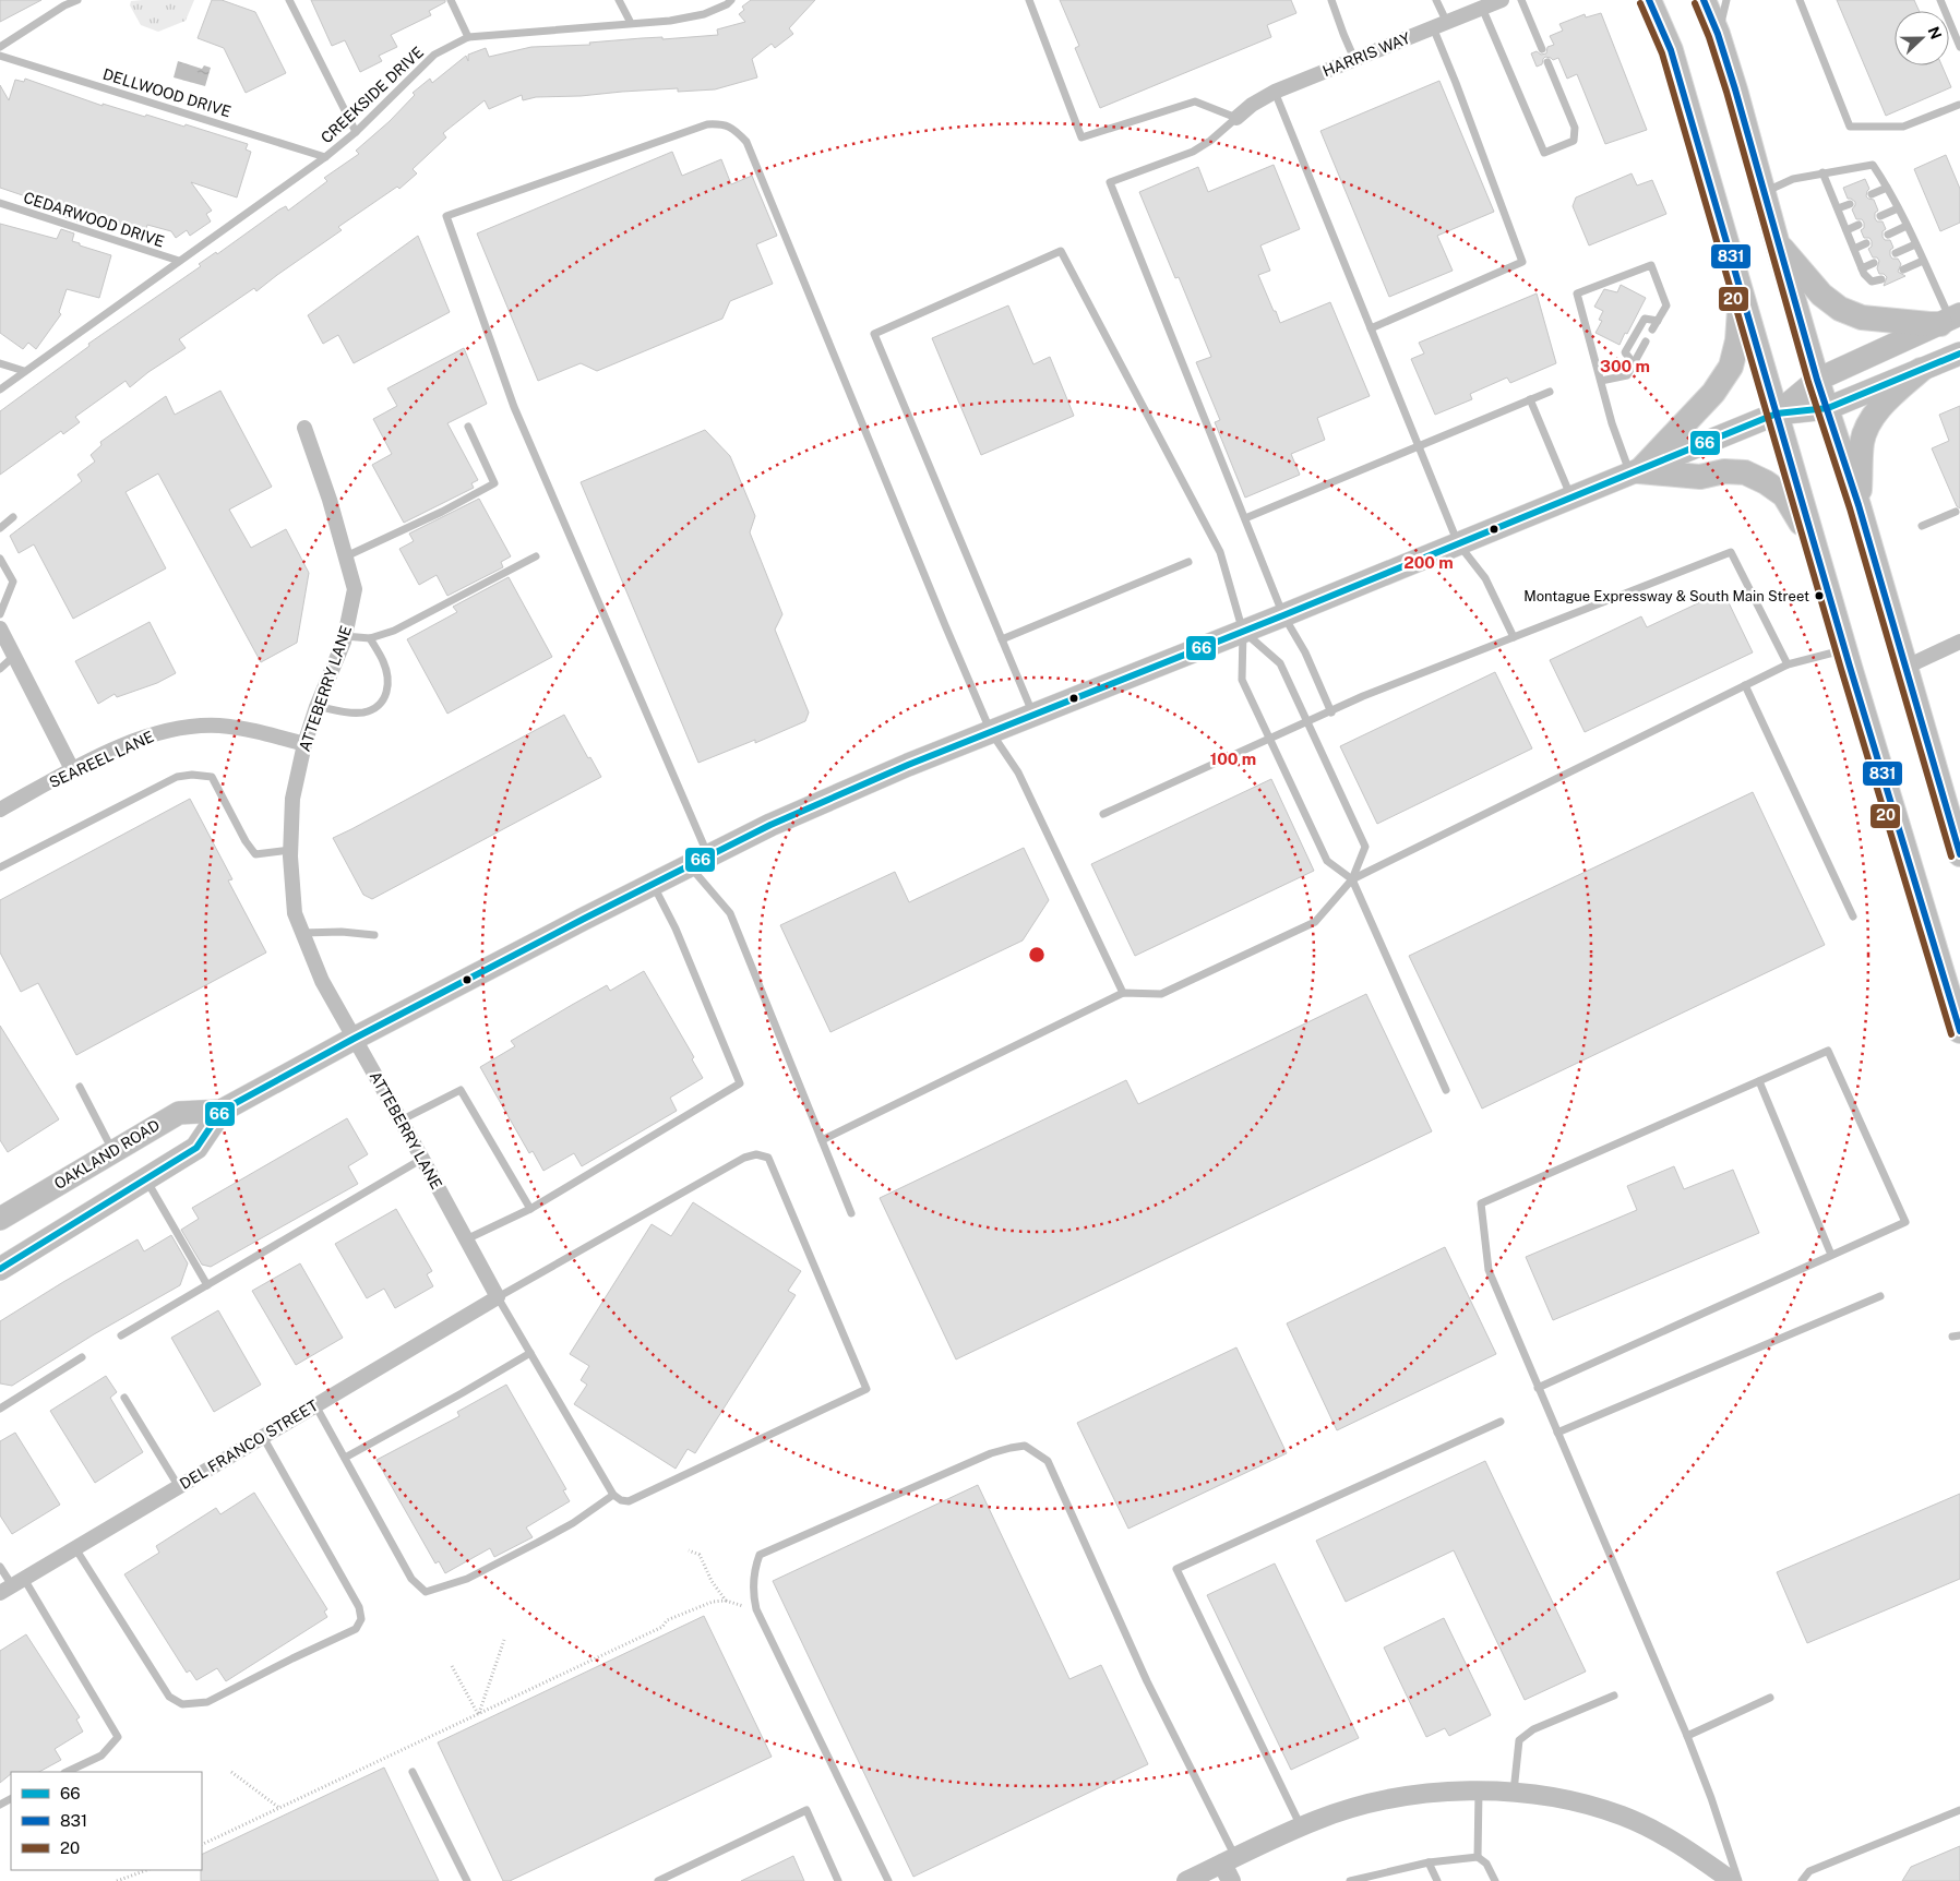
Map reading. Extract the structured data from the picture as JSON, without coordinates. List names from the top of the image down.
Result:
{
  "streets": {
    "main road": ["OAKLAND ROAD"],
    "street": [
      "HARRIS WAY",
      "ATTEBERRY LANE",
      "SEAREEL LANE",
      "DEL FRANCO STREET"
    ],
    "lane": ["DELLWOOD DRIVE", "CREEKSIDE DRIVE", "CEDARWOOD DRIVE"]
  },
  "crossings": [
    ["DELLWOOD DRIVE", "CREEKSIDE DRIVE"],
    ["CREEKSIDE DRIVE", "CEDARWOOD DRIVE"],
    ["ATTEBERRY LANE", "SEAREEL LANE"],
    ["ATTEBERRY LANE", "OAKLAND ROAD"],
    ["ATTEBERRY LANE", "DEL FRANCO STREET"]
  ],
  "places": ["Montague Expressway & South Main Street"],
  "lines": ["transit line 831", "transit line 20", "transit line 66"],
  "legend": ["66", "831", "20"],
  "north": "right",
  "rings": ["300 m", "200 m", "100 m"]
}
